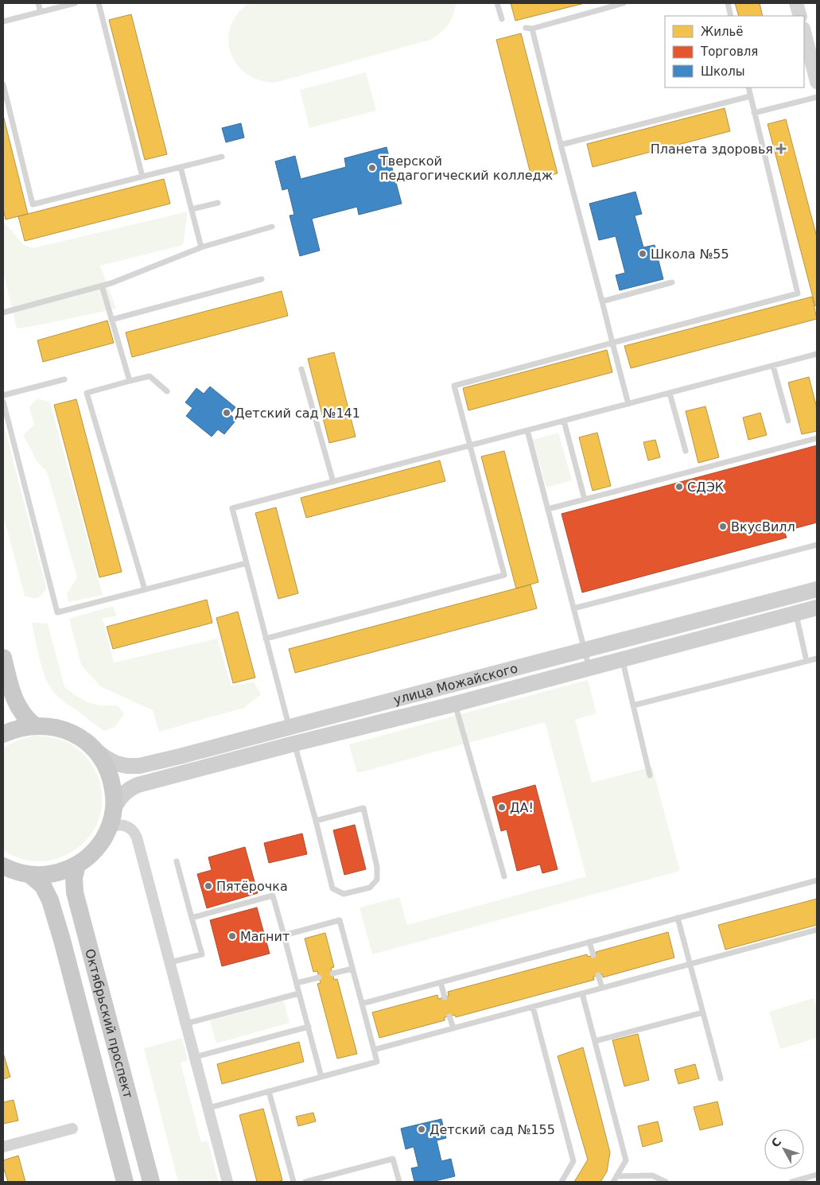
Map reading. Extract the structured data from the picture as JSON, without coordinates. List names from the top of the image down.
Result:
{
  "streets": {
    "main road": ["улица Можайского", "Октябрьский проспект"]
  },
  "places": {
    "health": ["Планета здоровья"],
    "other": [
      "Тверской педагогический колледж",
      "Школа №55",
      "Детский сад №141",
      "СДЭК",
      "ВкусВилл",
      "ДА!",
      "Пятёрочка",
      "Магнит",
      "Детский сад №155"
    ]
  },
  "legend": ["Жильё", "Торговля", "Школы"],
  "north": "top left"
}
